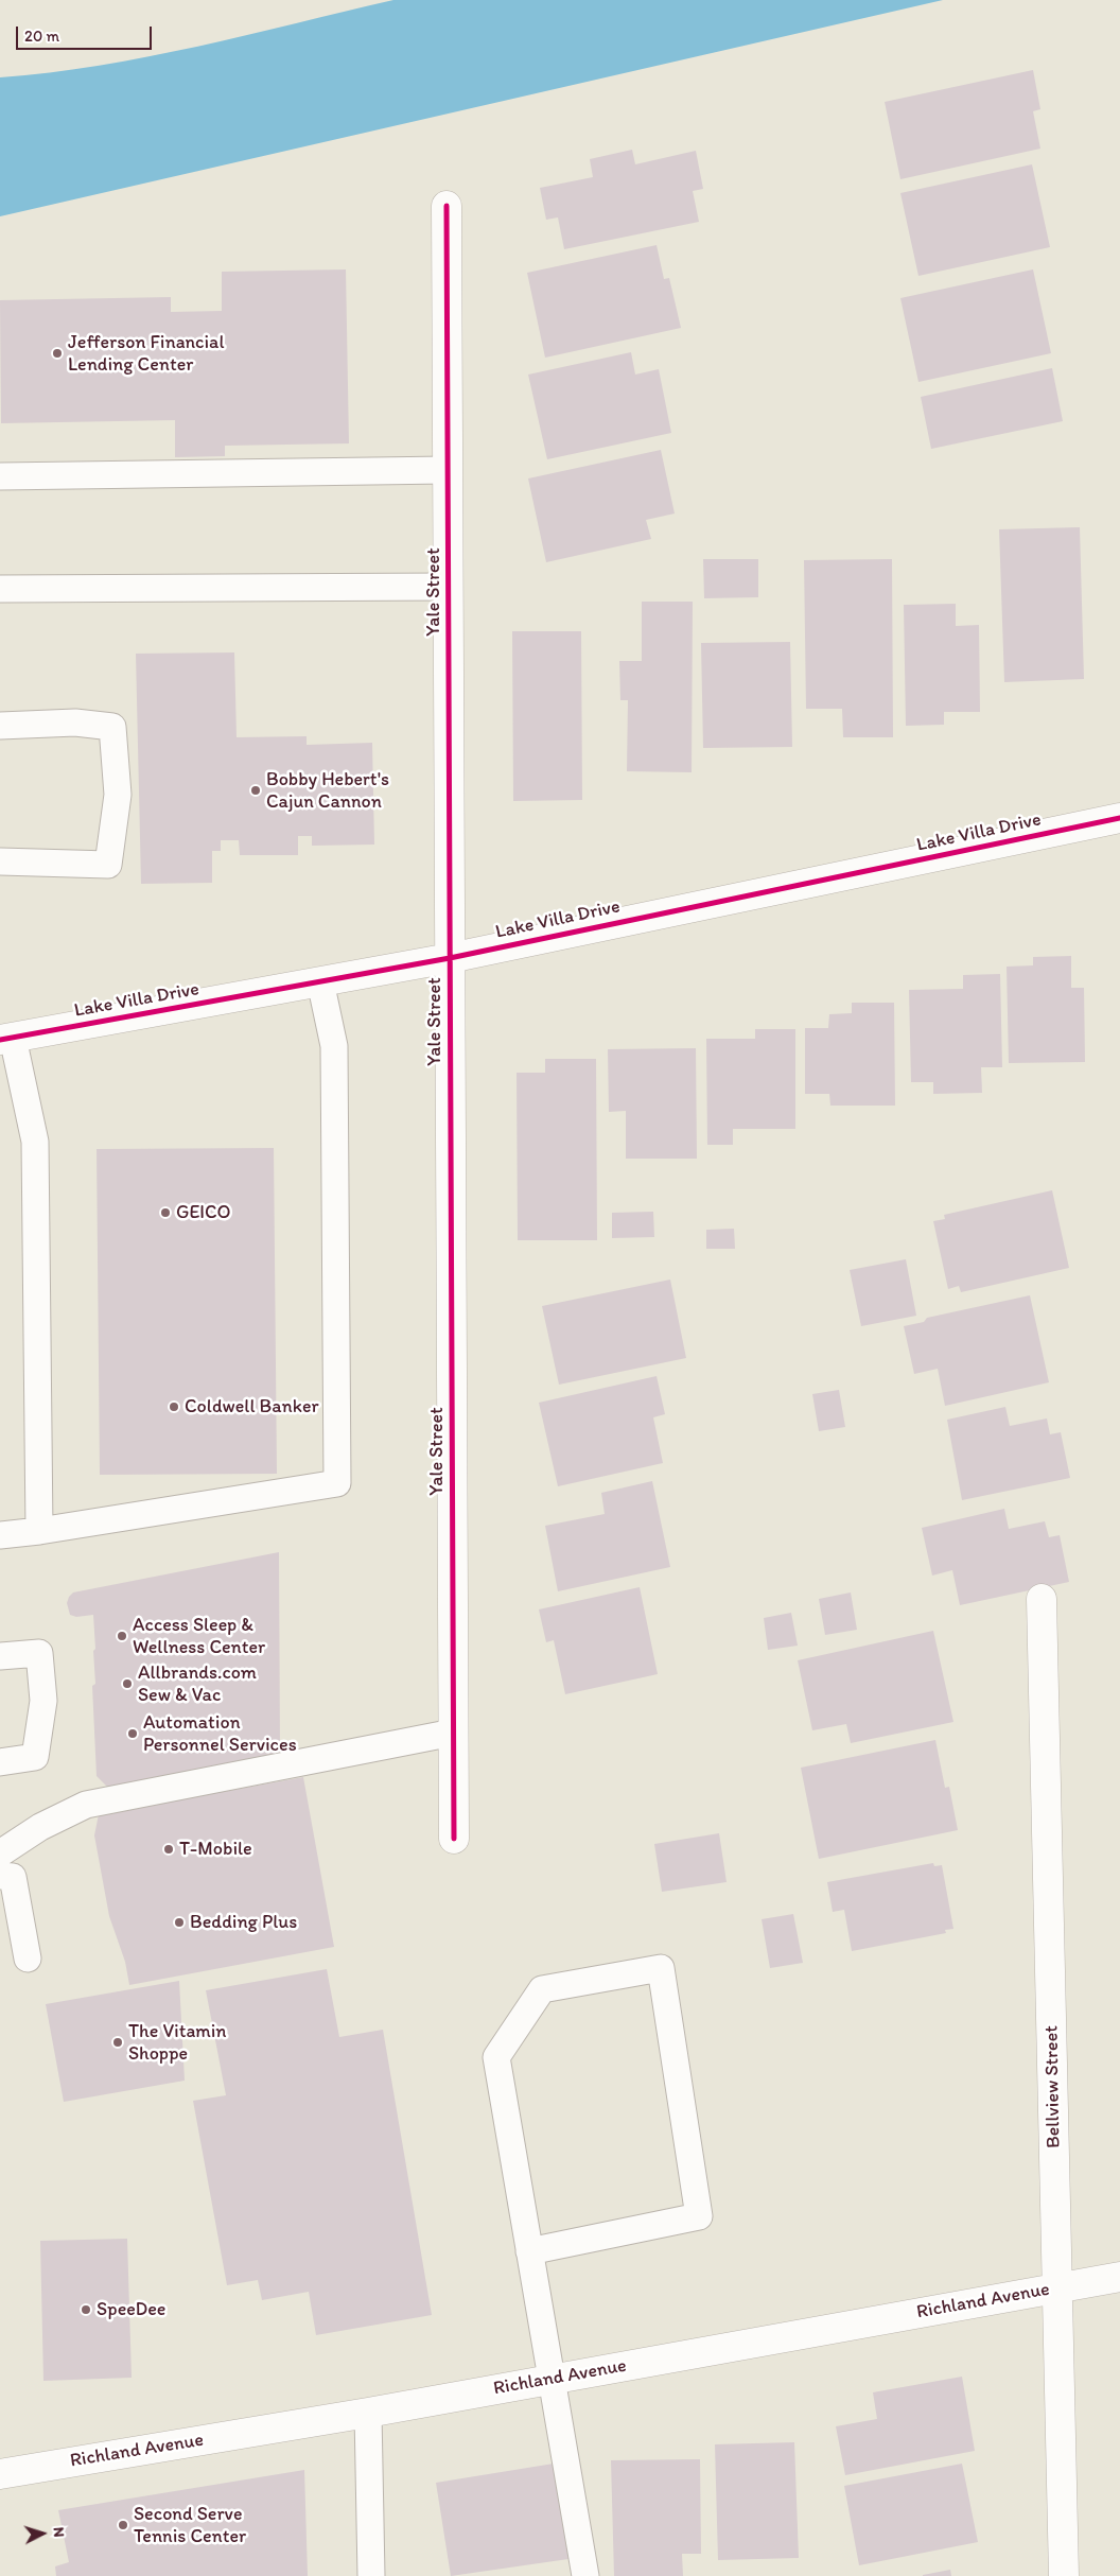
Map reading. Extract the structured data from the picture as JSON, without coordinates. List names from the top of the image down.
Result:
{
  "streets": {
    "street": [
      "Yale Street",
      "Lake Villa Drive",
      "Bellview Street",
      "Richland Avenue"
    ]
  },
  "crossings": [
    ["Yale Street", "Lake Villa Drive"],
    ["Bellview Street", "Richland Avenue"]
  ],
  "places": [
    "Jefferson Financial Lending Center",
    "Bobby Hebert's Cajun Cannon",
    "GEICO",
    "Coldwell Banker",
    "Access Sleep & Wellness Center",
    "Allbrands.com Sew & Vac",
    "Automation Personnel Services",
    "T-Mobile",
    "Bedding Plus",
    "The Vitamin Shoppe",
    "SpeeDee",
    "Second Serve Tennis Center"
  ],
  "scale_bar": "20 m",
  "north": "right"
}
